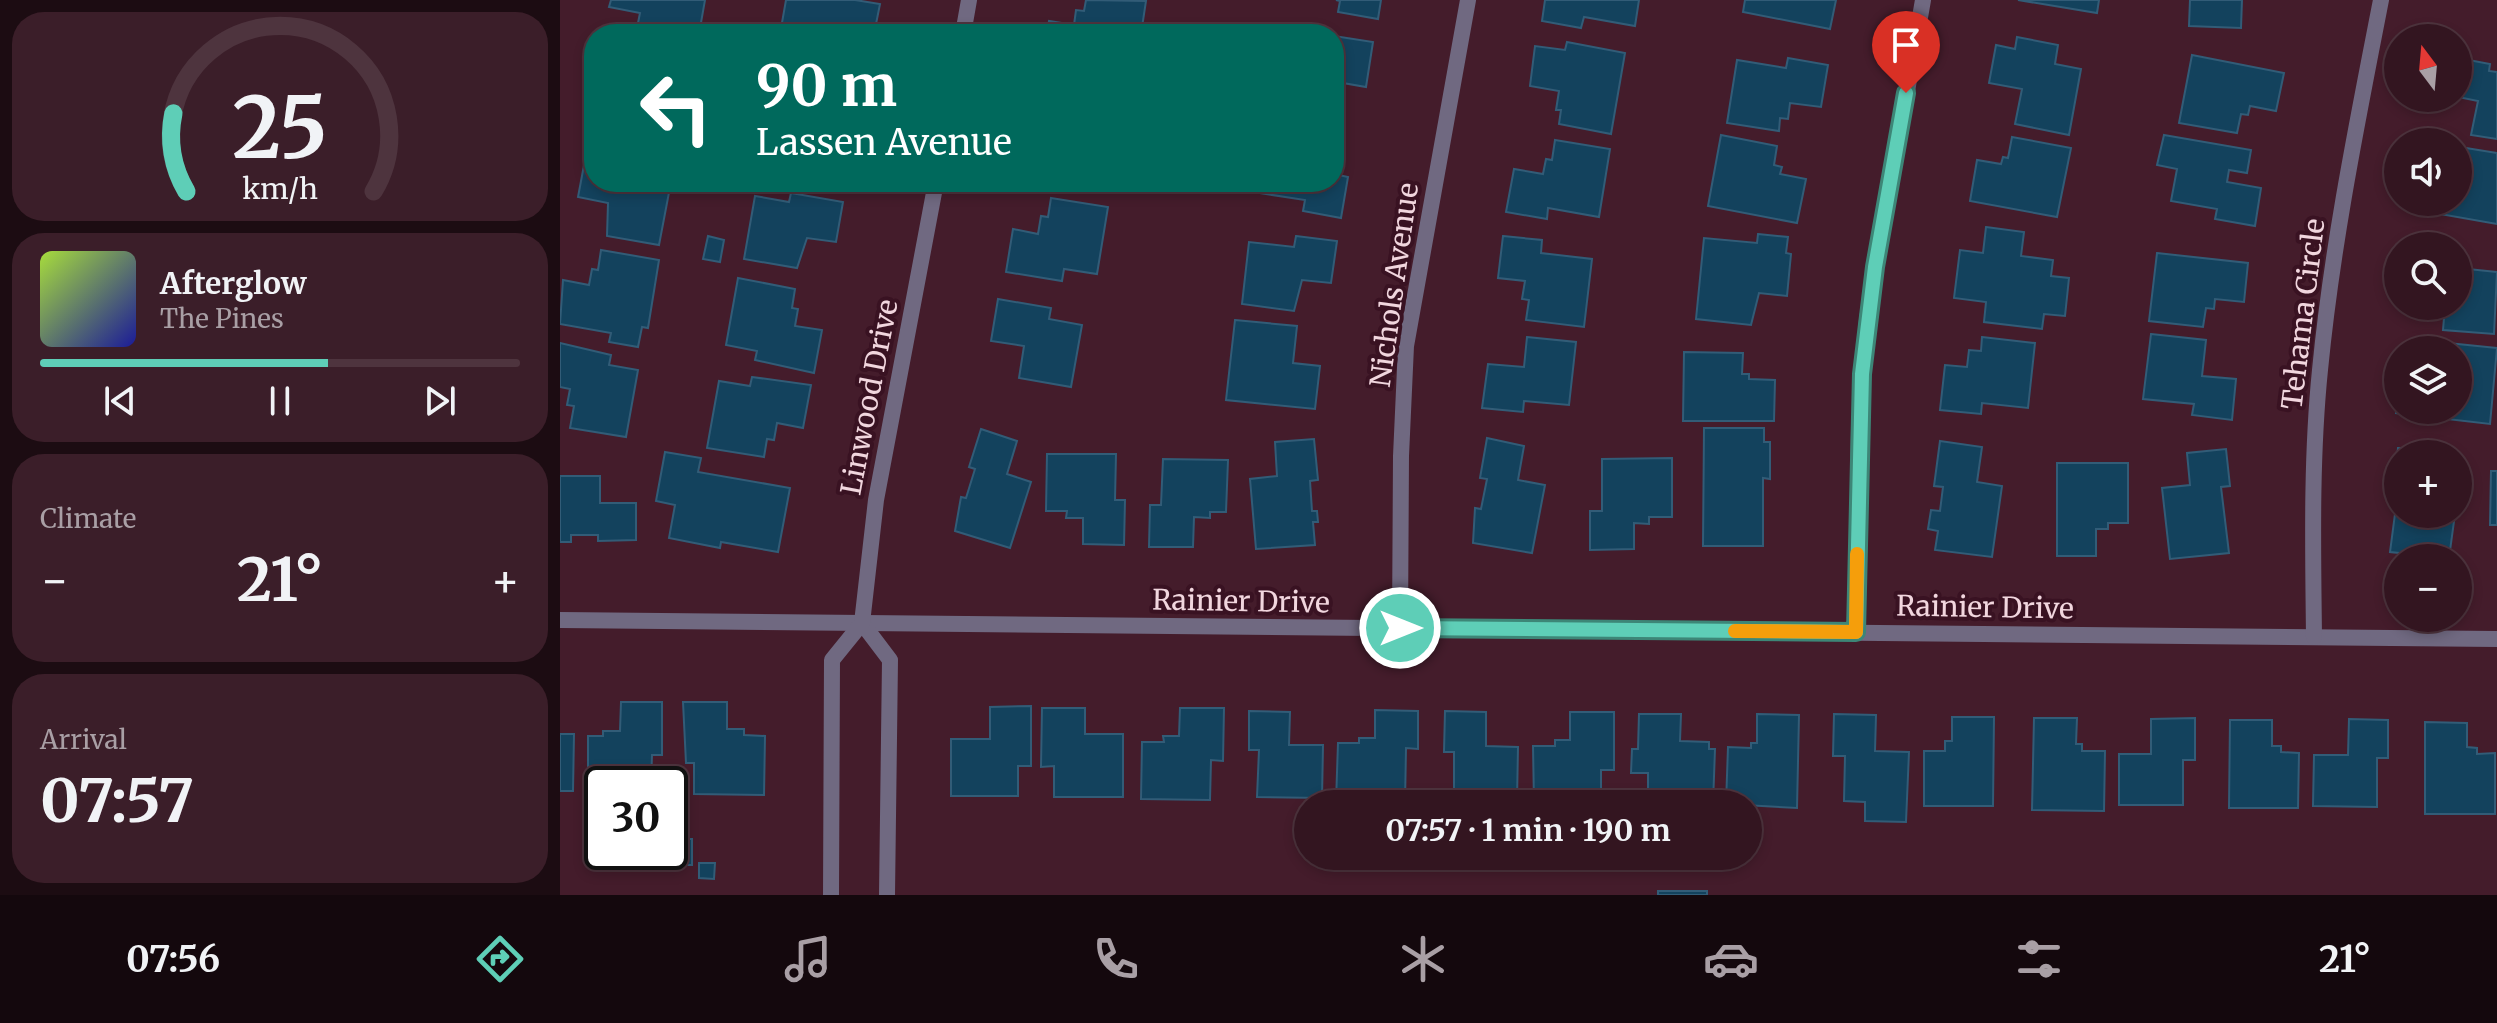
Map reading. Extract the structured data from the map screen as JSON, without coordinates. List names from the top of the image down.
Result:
{
  "streets": {
    "street": [
      "Nichols Avenue",
      "Tehama Circle",
      "Linwood Drive",
      "Rainier Drive"
    ]
  },
  "crossings": [
    ["Nichols Avenue", "Rainier Drive"],
    ["Tehama Circle", "Rainier Drive"],
    ["Linwood Drive", "Rainier Drive"]
  ],
  "north": "top",
  "page": {
    "map_buttons": ["+", "−"],
    "turn": ["90 m", "Lassen Avenue"],
    "song": ["Afterglow", "The Pines"],
    "tile": [
      "Climate",
      ["Arrival", "07:57"]
    ],
    "heat": ["−", "21°", "+"],
    "limit": "30",
    "trip": "07:57 · 1 min · 190 m",
    "tabs": ["07:56", "21°"],
    "gauge": ["25", "km/h"]
  }
}
